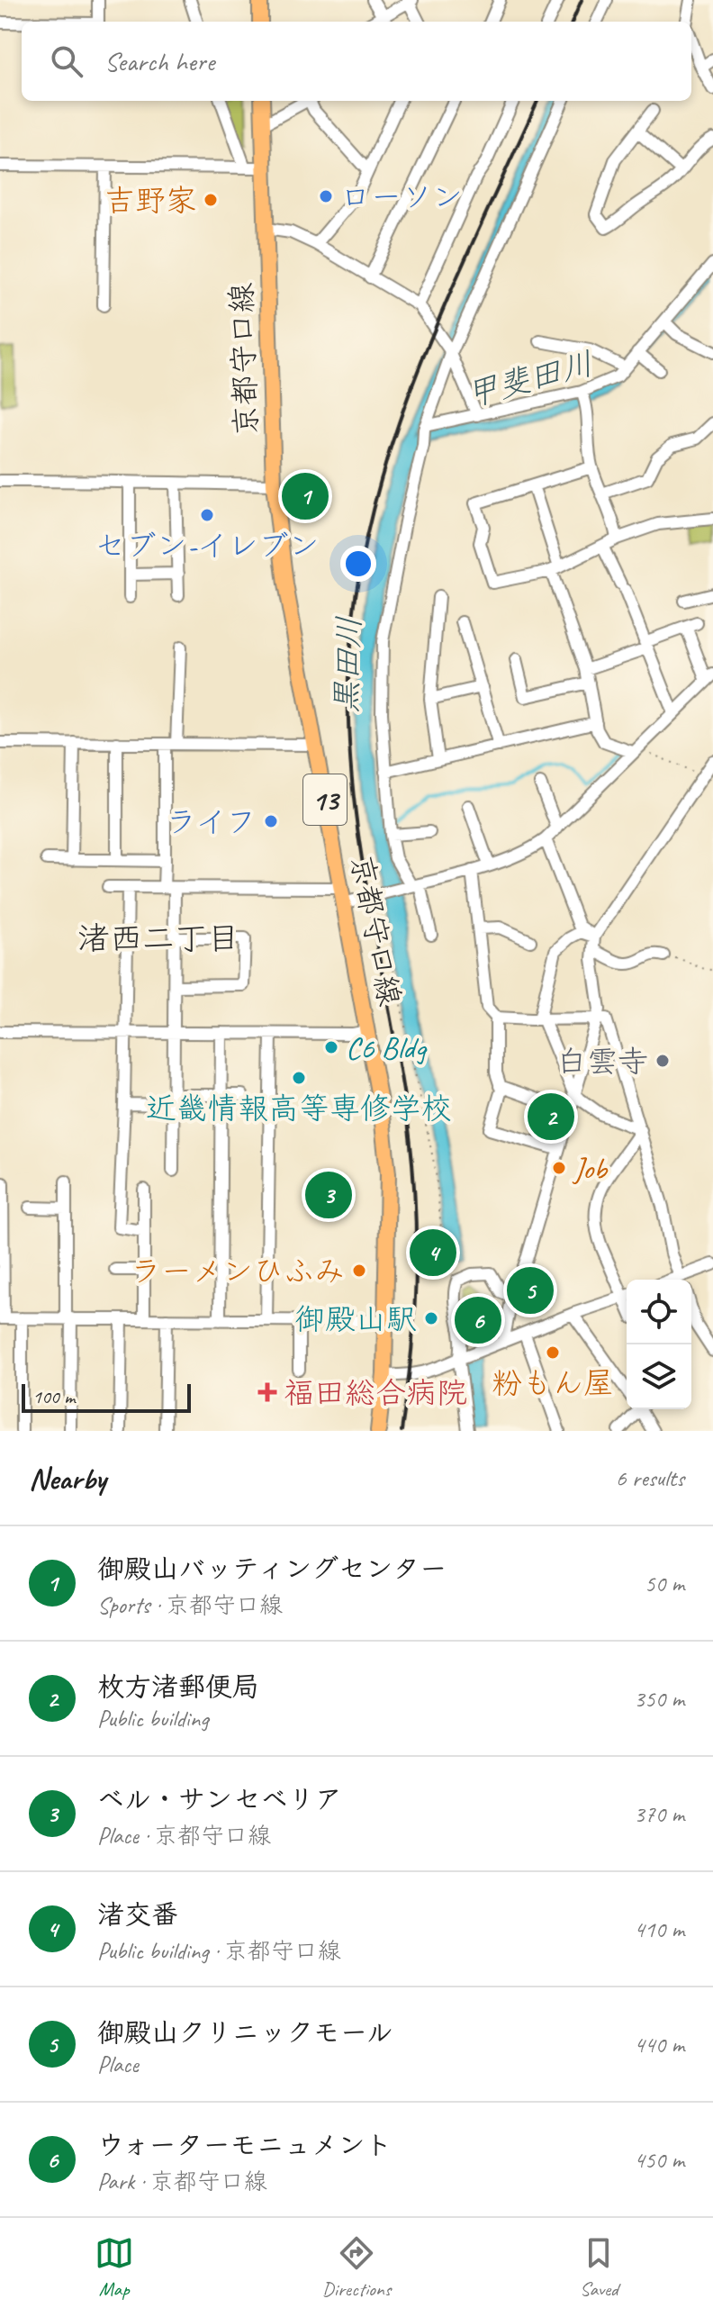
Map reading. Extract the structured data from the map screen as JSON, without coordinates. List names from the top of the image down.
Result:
{
  "streets": {
    "main road": ["京都守口線", "13"]
  },
  "districts": ["渚西二丁目"],
  "water": ["甲斐田川", "黒田川"],
  "places": {
    "other": [
      "ローソン",
      "吉野家",
      "セブン-イレブン",
      "ライフ",
      "C6 Bldg",
      "白雲寺",
      "近畿情報高等専修学校",
      "Job",
      "ラーメンひふみ",
      "御殿山駅",
      "粉もん屋"
    ],
    "health": ["福田総合病院"]
  },
  "scale_bar": "100 m",
  "page": {
    "search": "Search here",
    "pins": [
      "1",
      "2",
      "3",
      "4",
      "5",
      "6"
    ],
    "scale": "100 m",
    "heading": ["Nearby", "6 results"],
    "list": [
      {
        "mark": "1",
        "name": "御殿山バッティングセンター",
        "note": "Sports · 京都守口線",
        "value": "50 m"
      },
      {
        "mark": "2",
        "name": "枚方渚郵便局",
        "note": "Public building",
        "value": "350 m"
      },
      {
        "mark": "3",
        "name": "ベル・サンセベリア",
        "note": "Place · 京都守口線",
        "value": "370 m"
      },
      {
        "mark": "4",
        "name": "渚交番",
        "note": "Public building · 京都守口線",
        "value": "410 m"
      },
      {
        "mark": "5",
        "name": "御殿山クリニックモール",
        "note": "Place",
        "value": "440 m"
      },
      {
        "mark": "6",
        "name": "ウォーターモニュメント",
        "note": "Park · 京都守口線",
        "value": "450 m"
      }
    ],
    "nav": ["Map", "Directions", "Saved"]
  }
}
